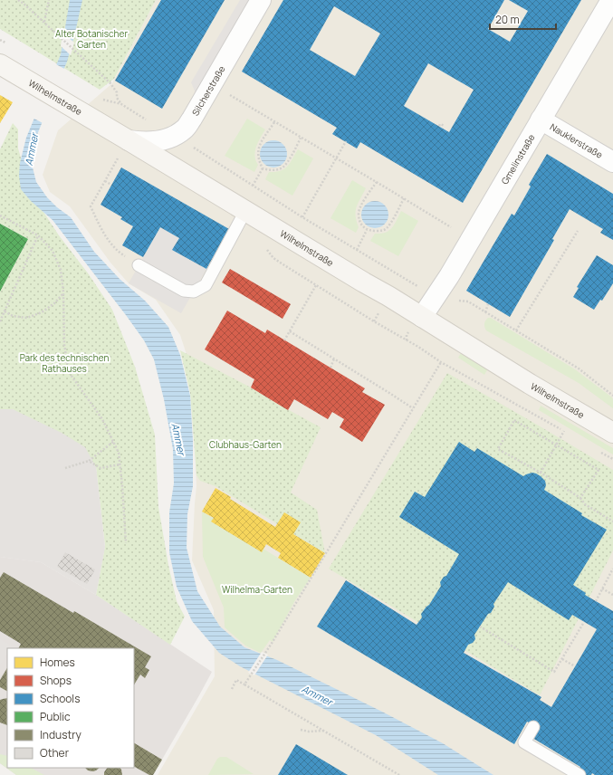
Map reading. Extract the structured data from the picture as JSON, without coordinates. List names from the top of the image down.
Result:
{
  "streets": {
    "main road": ["Wilhelmstraße"],
    "street": ["Silcherstraße", "Nauklerstraße", "Gmelinstraße"]
  },
  "crossings": [
    ["Silcherstraße", "Wilhelmstraße"],
    ["Wilhelmstraße", "Gmelinstraße"],
    ["Nauklerstraße", "Gmelinstraße"]
  ],
  "water": ["Ammer"],
  "parks": [
    "Alter Botanischer Garten",
    "Park des technischen Rathauses",
    "Clubhaus-Garten",
    "Wilhelma-Garten"
  ],
  "legend": [
    "Homes",
    "Shops",
    "Schools",
    "Public",
    "Industry",
    "Other"
  ],
  "scale_bar": "20 m"
}
